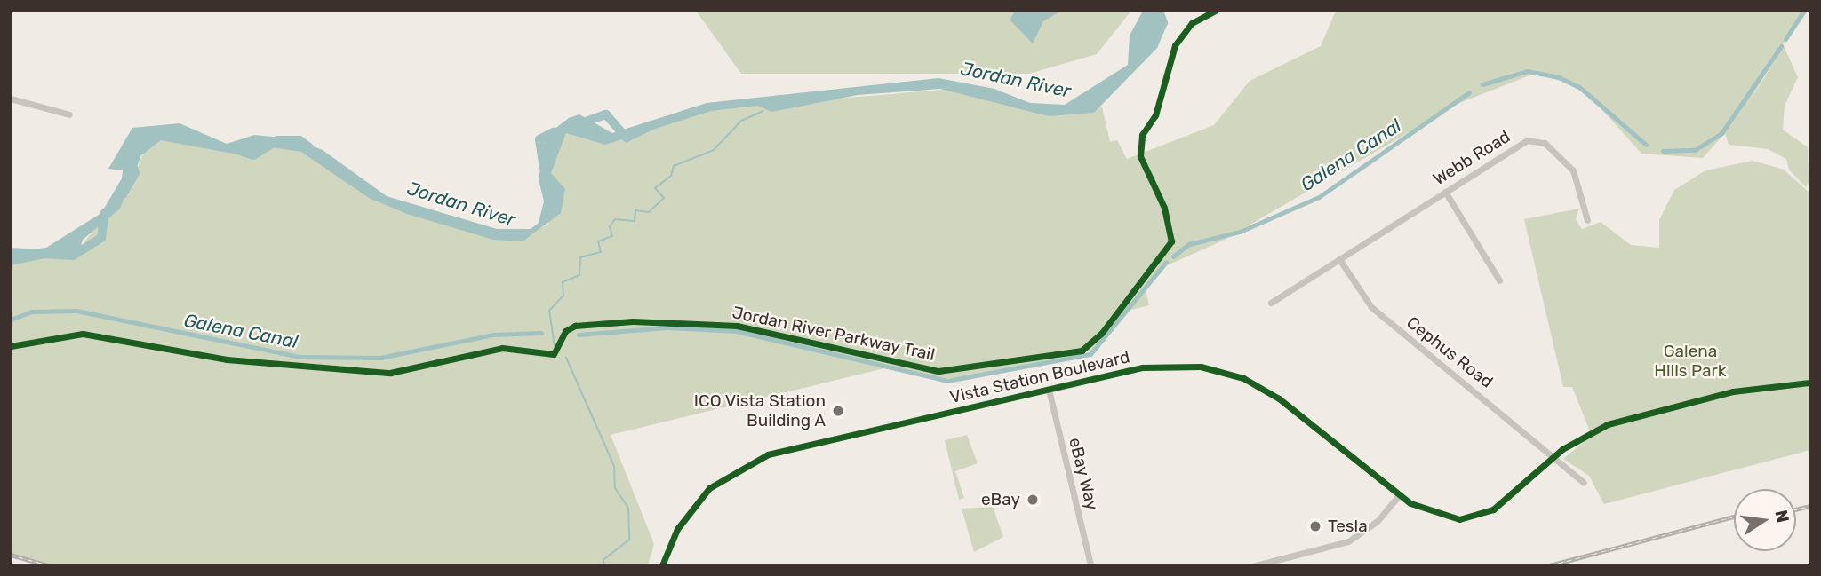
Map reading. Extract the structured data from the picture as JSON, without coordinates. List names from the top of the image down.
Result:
{
  "streets": {
    "street": [
      "Webb Road",
      "Cephus Road",
      "Vista Station Boulevard",
      "eBay Way"
    ],
    "cycle path": ["Jordan River Parkway Trail"]
  },
  "crossings": [
    ["Webb Road", "Cephus Road"],
    ["Cephus Road", "Vista Station Boulevard"],
    ["Vista Station Boulevard", "eBay Way"]
  ],
  "water": ["Jordan River", "Galena Canal"],
  "parks": ["Galena Hills Park"],
  "places": ["ICO Vista Station Building A", "eBay", "Tesla"],
  "north": "right"
}
